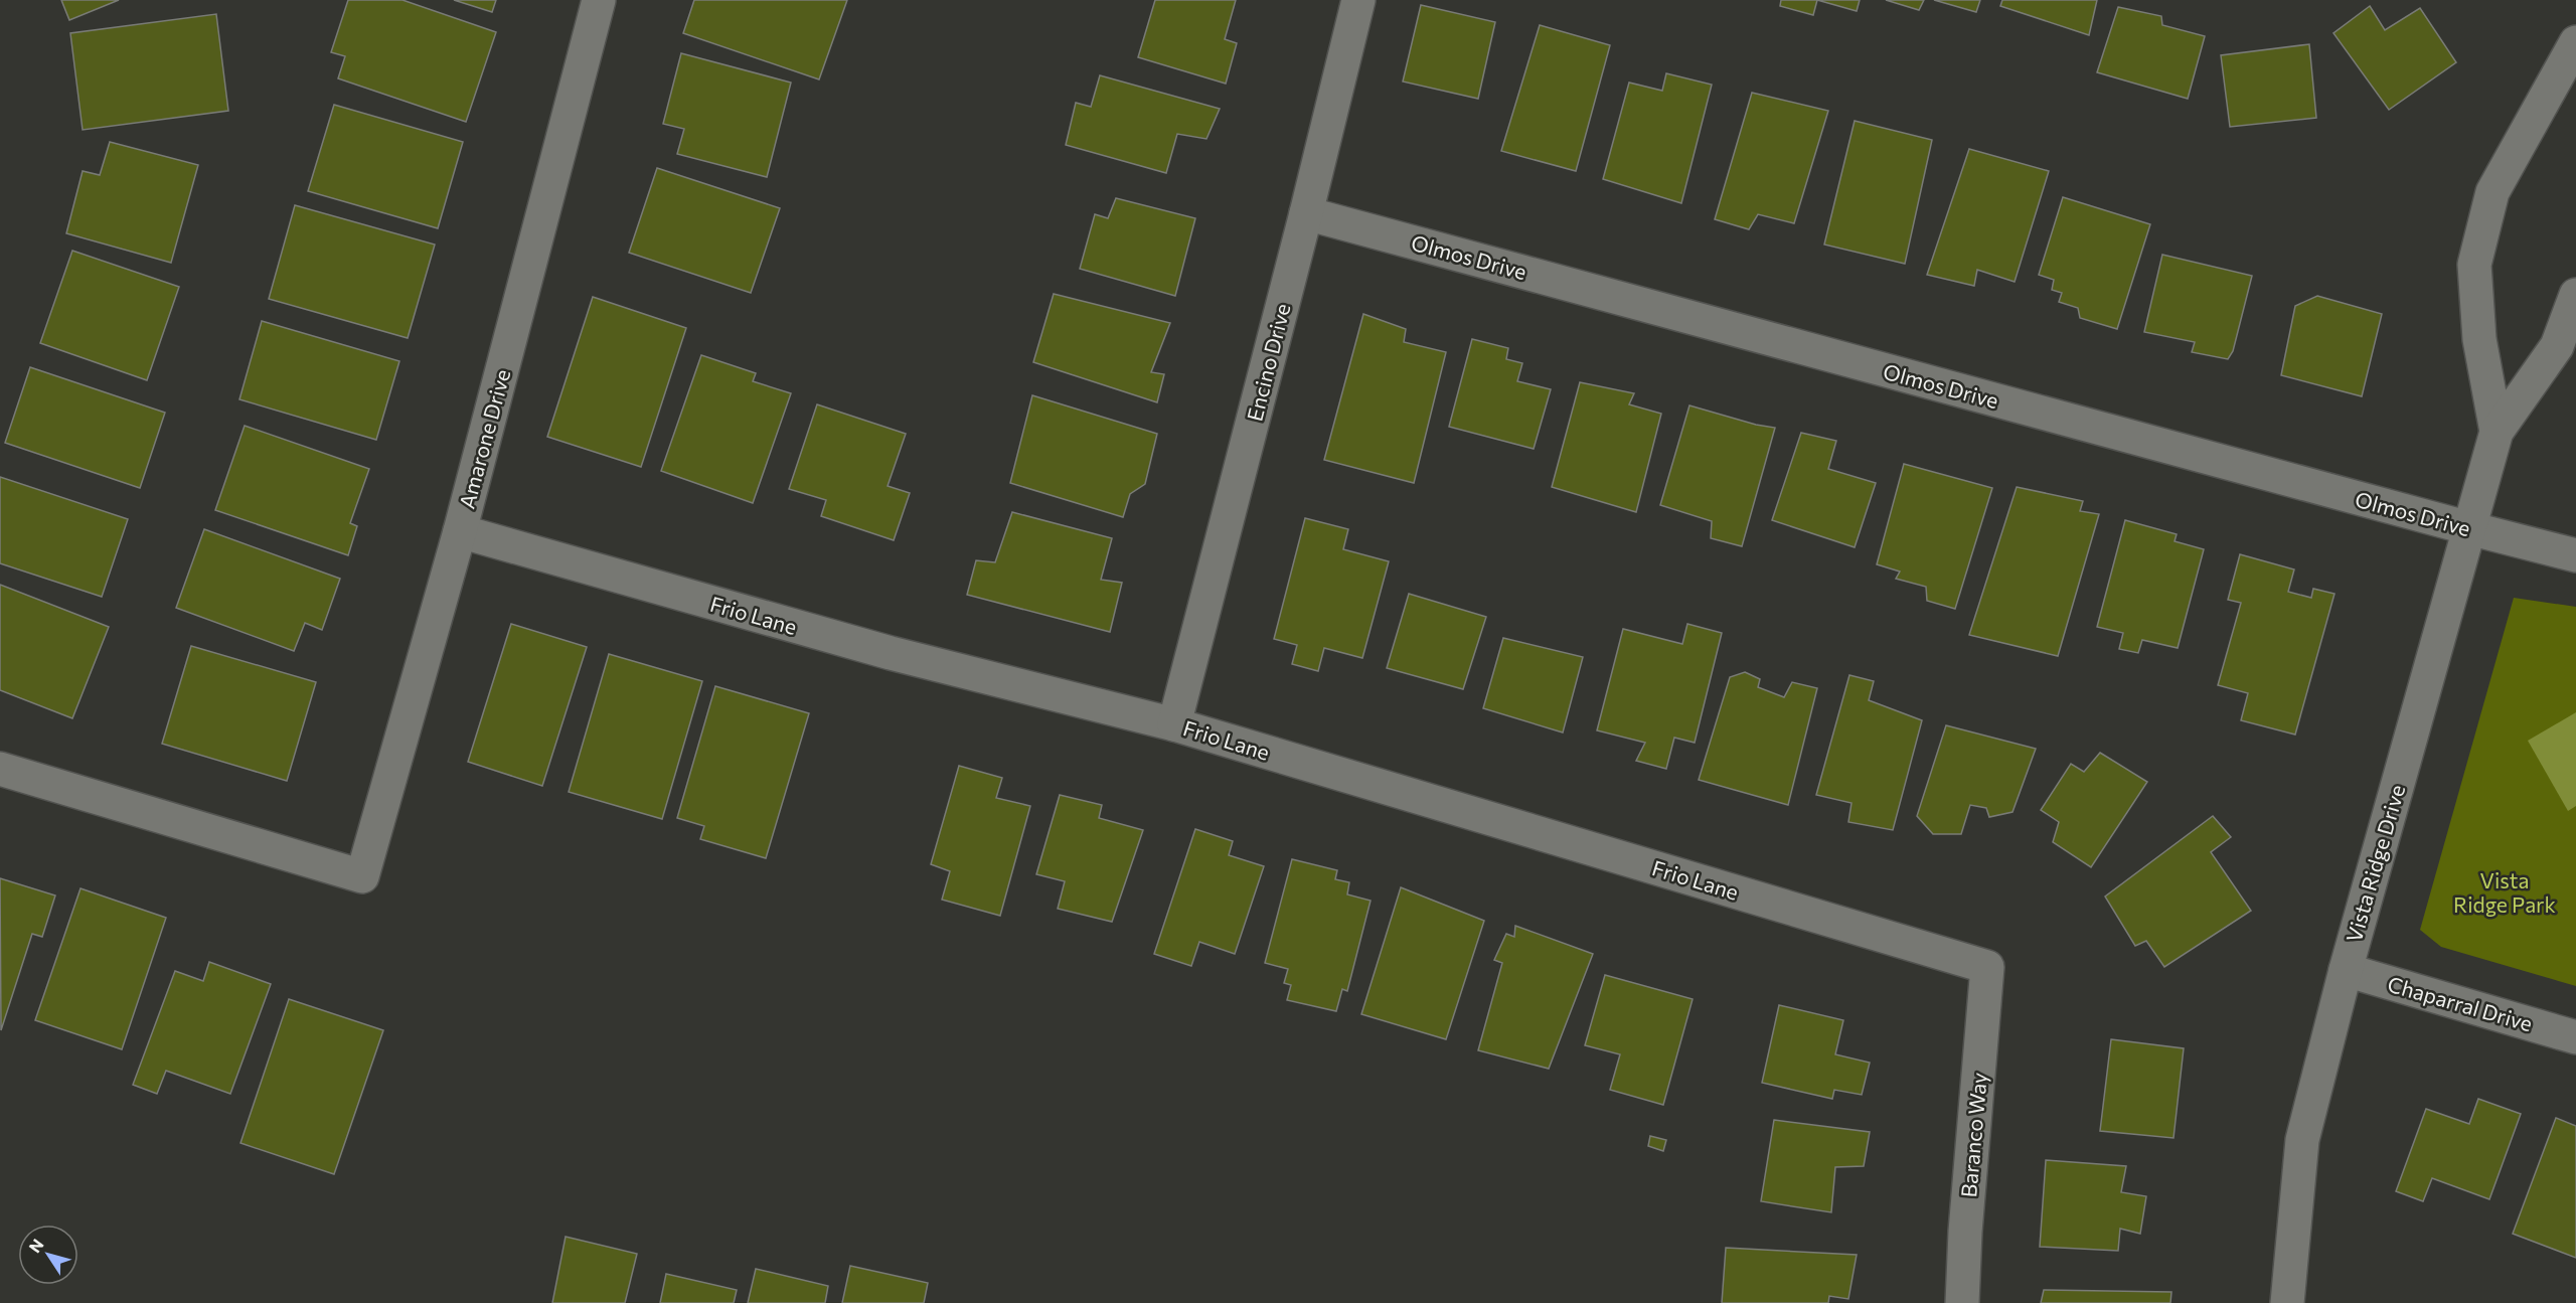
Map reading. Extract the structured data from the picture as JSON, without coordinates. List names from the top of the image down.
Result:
{
  "streets": {
    "street": [
      "Olmos Drive",
      "Encino Drive",
      "Amarone Drive",
      "Frio Lane",
      "Vista Ridge Drive",
      "Chaparral Drive",
      "Baranco Way"
    ]
  },
  "crossings": [
    ["Olmos Drive", "Encino Drive"],
    ["Olmos Drive", "Vista Ridge Drive"],
    ["Encino Drive", "Frio Lane"],
    ["Amarone Drive", "Frio Lane"],
    ["Frio Lane", "Baranco Way"],
    ["Vista Ridge Drive", "Chaparral Drive"]
  ],
  "parks": ["Vista Ridge Park"],
  "north": "top left"
}
